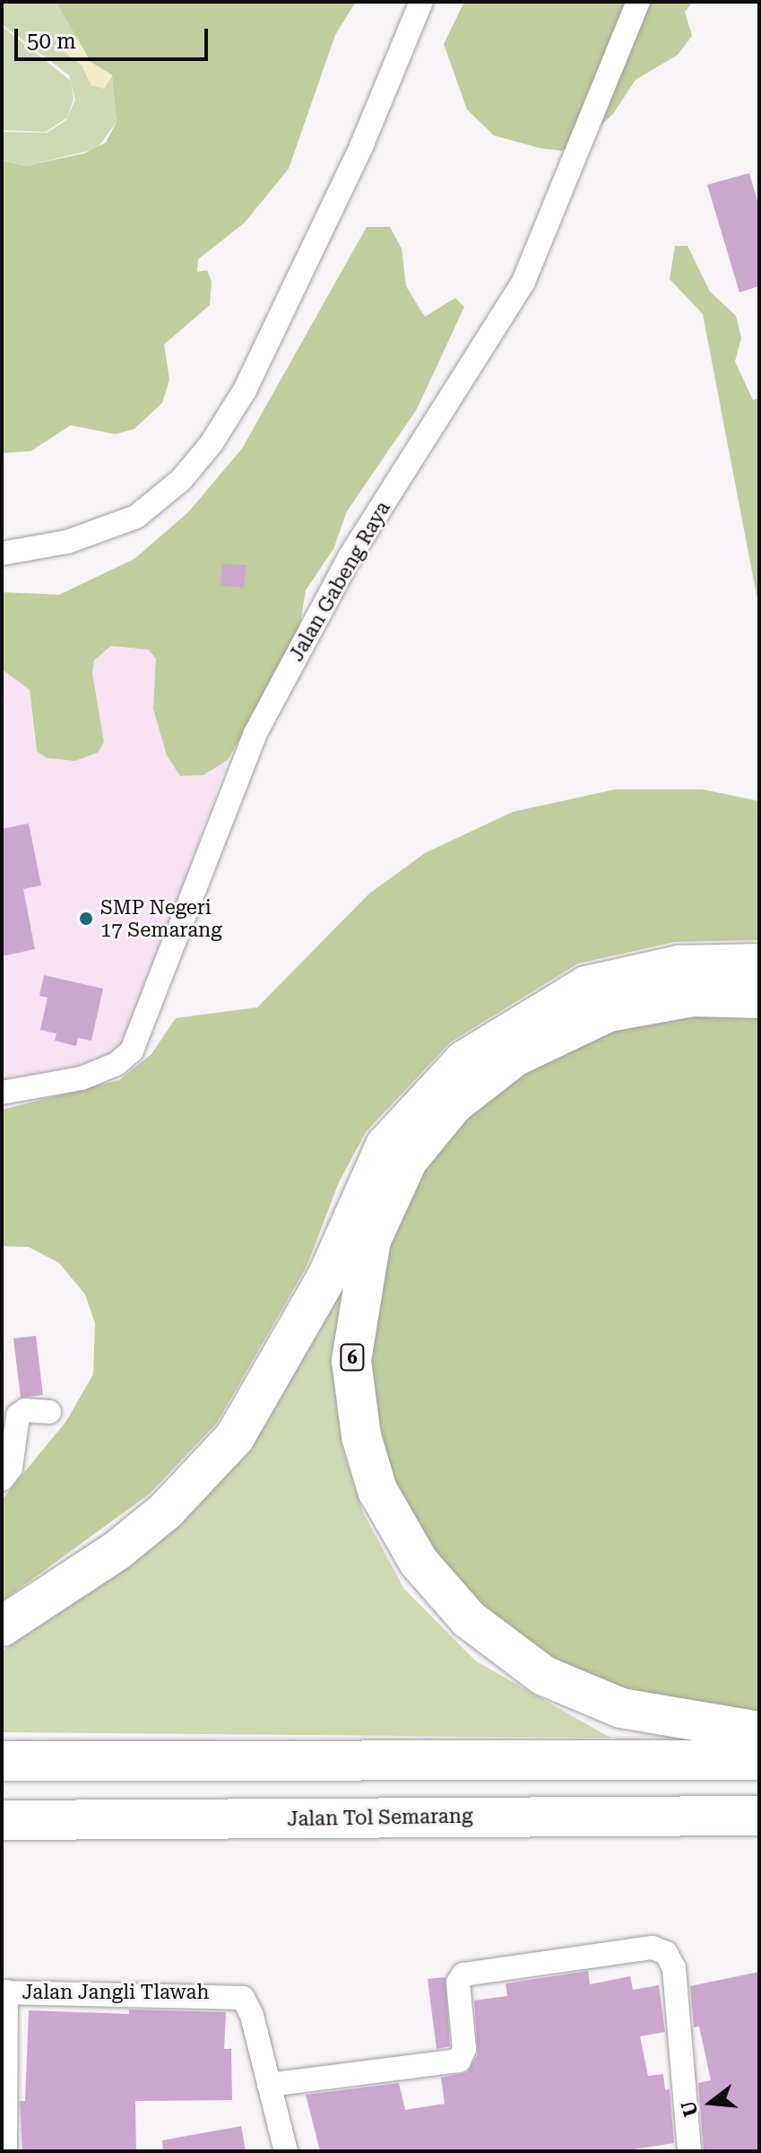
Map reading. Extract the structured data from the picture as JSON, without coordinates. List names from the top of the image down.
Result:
{
  "streets": {
    "highway": ["6", "Jalan Tol Semarang"],
    "street": ["Jalan Gabeng Raya", "Jalan Jangli Tlawah"]
  },
  "places": ["SMP Negeri 17 Semarang"],
  "scale_bar": "50 m",
  "north": "left"
}
